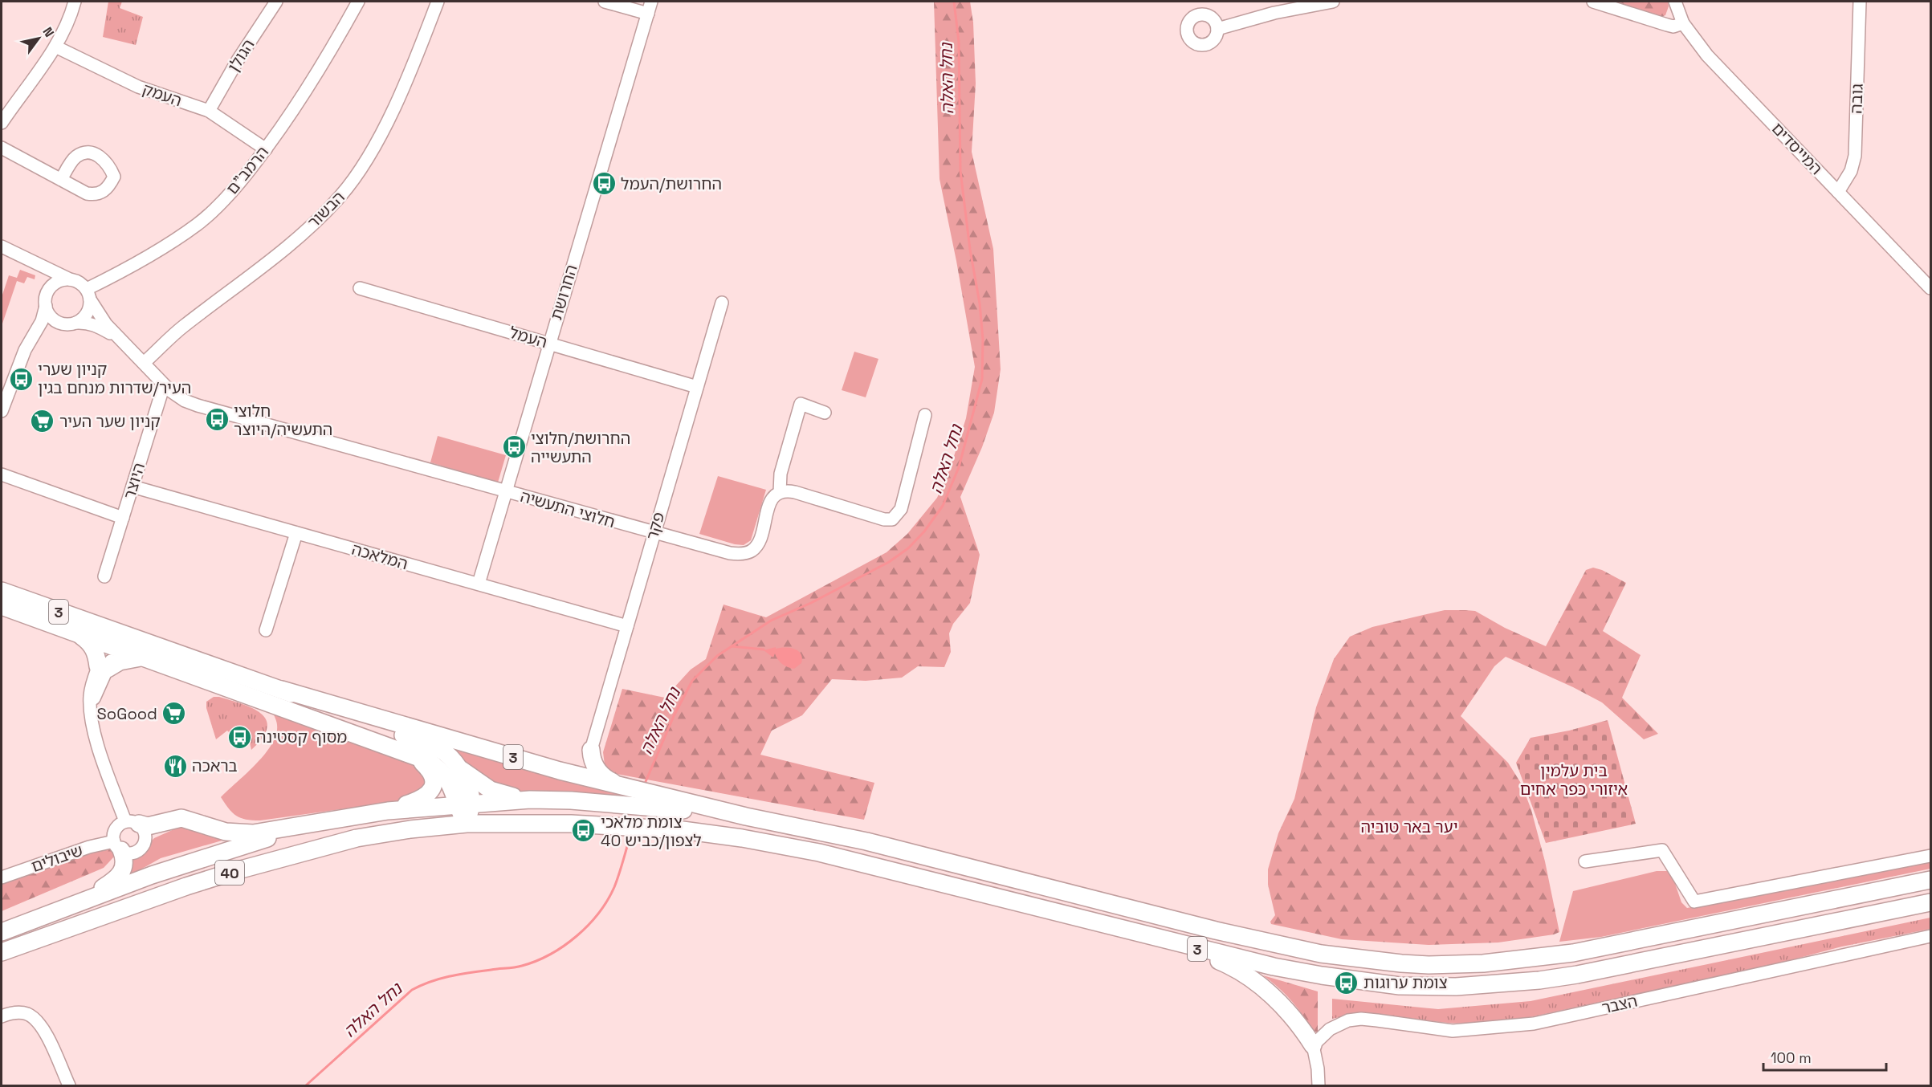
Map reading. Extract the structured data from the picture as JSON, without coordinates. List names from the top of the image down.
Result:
{
  "streets": {
    "highway": ["3", "40"],
    "street": [
      "הגולן",
      "העמק",
      "גובה",
      "המייסדים",
      "הרמב\"ם",
      "הבשור",
      "החרושת",
      "העמל",
      "היוצר",
      "חלוצי התעשיה",
      "פקר",
      "המלאכה",
      "שיבולים",
      "הצבר"
    ]
  },
  "crossings": [
    ["הגולן", "העמק"],
    ["העמק", "הרמב\"ם"],
    ["גובה", "המייסדים"],
    ["הרמב\"ם", "חלוצי התעשיה"],
    ["הבשור", "חלוצי התעשיה"],
    ["החרושת", "העמל"],
    ["החרושת", "חלוצי התעשיה"],
    ["החרושת", "המלאכה"],
    ["העמל", "פקר"],
    ["היוצר", "חלוצי התעשיה"],
    ["היוצר", "המלאכה"],
    ["חלוצי התעשיה", "פקר"],
    ["פקר", "המלאכה"],
    ["3", "40"]
  ],
  "water": ["נחל האלה"],
  "parks": ["בית עלמין איזורי כפר אחים", "יער באר טוביה"],
  "places": {
    "bus stop": [
      "החרושת/העמל",
      "קניון שערי העיר/שדרות מנחם בגין",
      "חלוצי התעשיה/היוצר",
      "החרושת/חלוצי התעשייה",
      "מסוף קסטינה",
      "צומת מלאכי לצפון/כביש 40",
      "צומת ערוגות"
    ],
    "supermarket": ["קניון שער העיר", "SoGood"],
    "restaurant": ["בראכה"]
  },
  "scale_bar": "100 m",
  "north": "top right"
}
